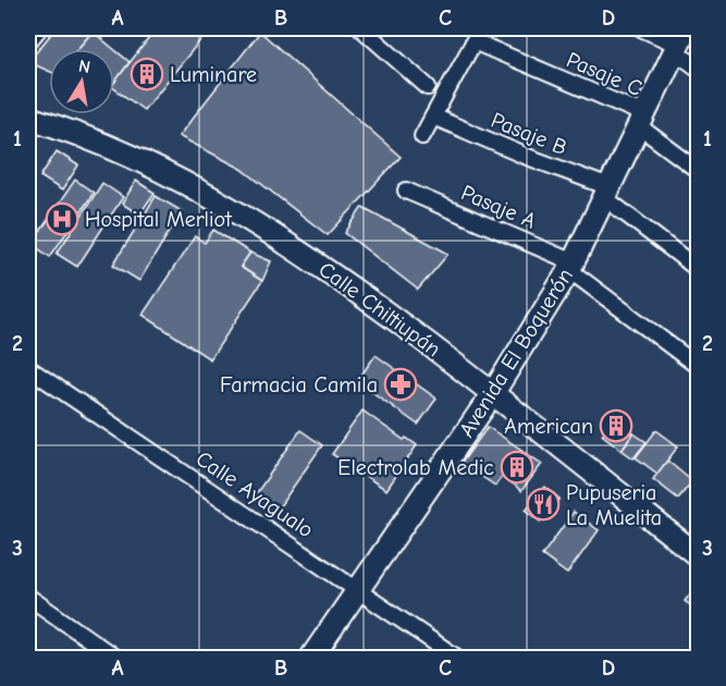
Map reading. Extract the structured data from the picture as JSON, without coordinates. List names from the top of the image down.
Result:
{
  "streets": {
    "main road": ["Calle Chiltiupán", "Avenida El Boquerón"],
    "street": [
      "Pasaje C",
      "Pasaje B",
      "Pasaje A",
      "Calle Ayagualo"
    ]
  },
  "crossings": [
    ["Pasaje C", "Avenida El Boquerón"],
    ["Pasaje B", "Avenida El Boquerón"],
    ["Pasaje A", "Avenida El Boquerón"],
    ["Calle Chiltiupán", "Avenida El Boquerón"],
    ["Avenida El Boquerón", "Calle Ayagualo"]
  ],
  "places": {
    "building": ["Luminare", "American", "Electrolab Medic"],
    "hospital": ["Hospital Merliot"],
    "pharmacy": ["Farmacia Camila"],
    "restaurant": ["Pupuseria La Muelita"]
  },
  "north": "top",
  "grid": {
    "columns": [
      "A",
      "B",
      "C",
      "D"
    ],
    "rows": ["1", "2", "3"]
  }
}
